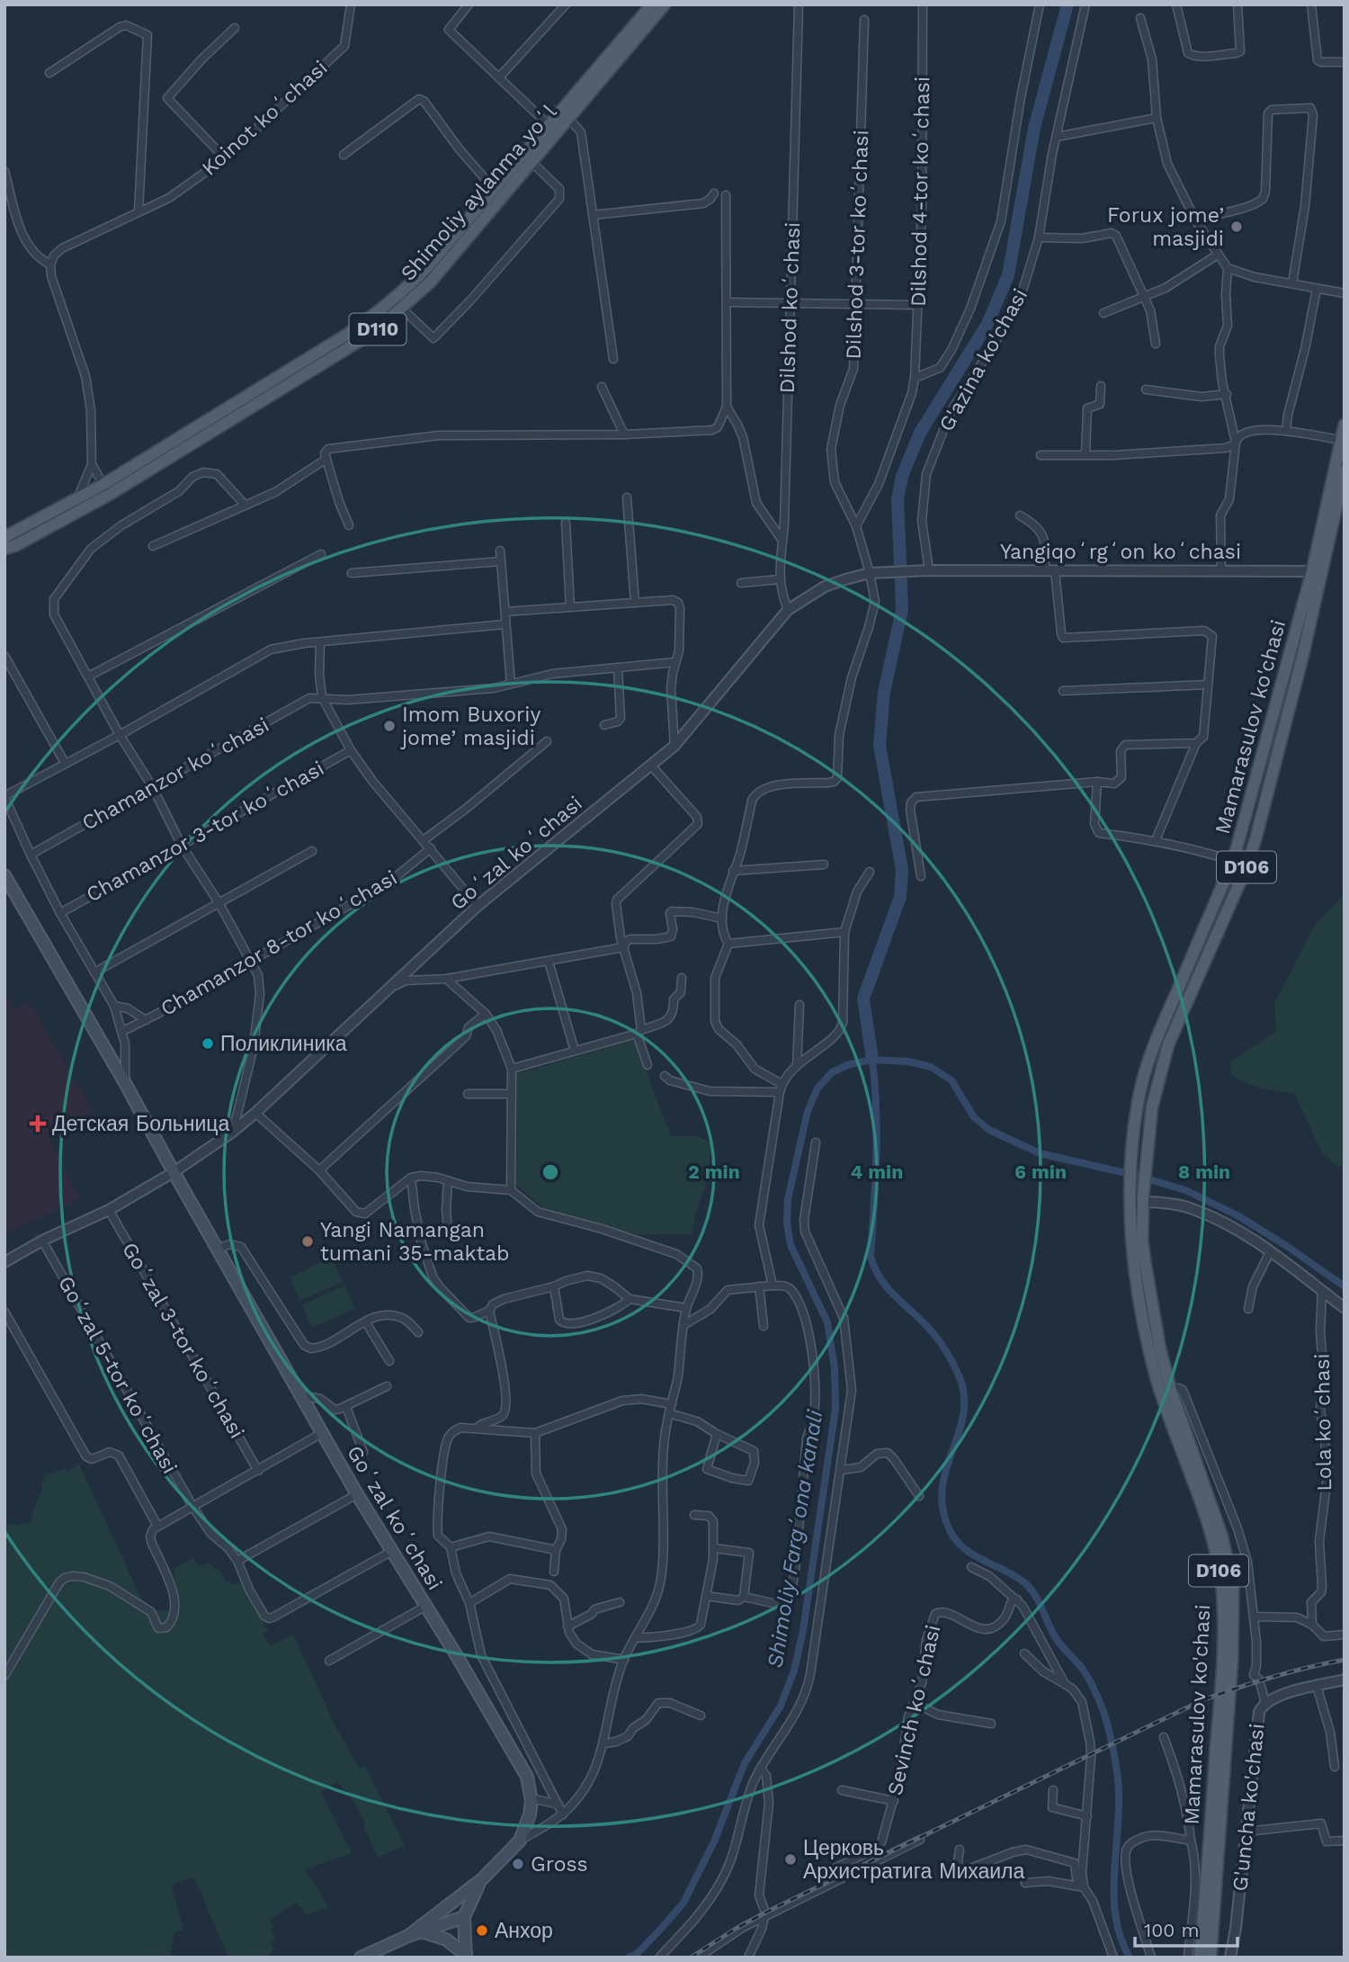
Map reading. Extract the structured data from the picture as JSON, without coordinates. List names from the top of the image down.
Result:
{
  "streets": {
    "main road": [
      "Shimoliy aylanma yoʻl",
      "D110",
      "Mamarasulov ko'chasi",
      "Goʻzal koʻchasi",
      "D106"
    ],
    "street": [
      "Koinot koʻchasi",
      "Dilshod 4-tor koʻchasi",
      "Dilshod 3-tor koʻchasi",
      "Dilshod koʻchasi",
      "G'azina ko'chasi",
      "Yangiqoʻrgʻon koʻchasi",
      "Chamanzor koʻchasi",
      "Chamanzor 3-tor koʻchasi",
      "Chamanzor 8-tor koʻchasi",
      "Goʻzal 3-tor koʻchasi",
      "Goʻzal 5-tor koʻchasi",
      "Lola koʻchasi",
      "Sevinch koʻchasi",
      "G'uncha ko'chasi"
    ]
  },
  "crossings": [
    ["Dilshod 4-tor koʻchasi", "Dilshod 3-tor koʻchasi"],
    ["Dilshod 3-tor koʻchasi", "Goʻzal koʻchasi"],
    ["Dilshod koʻchasi", "Goʻzal koʻchasi"],
    ["G'azina ko'chasi", "Yangiqoʻrgʻon koʻchasi"],
    ["Yangiqoʻrgʻon koʻchasi", "Mamarasulov ko'chasi"],
    ["Yangiqoʻrgʻon koʻchasi", "Goʻzal koʻchasi"],
    ["Yangiqoʻrgʻon koʻchasi", "D106"],
    ["Mamarasulov ko'chasi", "D106"],
    ["Goʻzal koʻchasi", "Goʻzal 3-tor koʻchasi"],
    ["Goʻzal koʻchasi", "Goʻzal 5-tor koʻchasi"]
  ],
  "water": ["Shimoliy Fargʻona kanali"],
  "places": {
    "other": [
      "Forux jome’ masjidi",
      "Imom Buxoriy jome’ masjidi",
      "Поликлиника",
      "Yangi Namangan tumani 35-maktab",
      "Церковь Архистратига Михаила",
      "Gross",
      "Анхор"
    ],
    "health": ["Детская Больница"]
  },
  "scale_bar": "100 m",
  "rings": [
    "2 min",
    "4 min",
    "6 min",
    "8 min"
  ]
}
